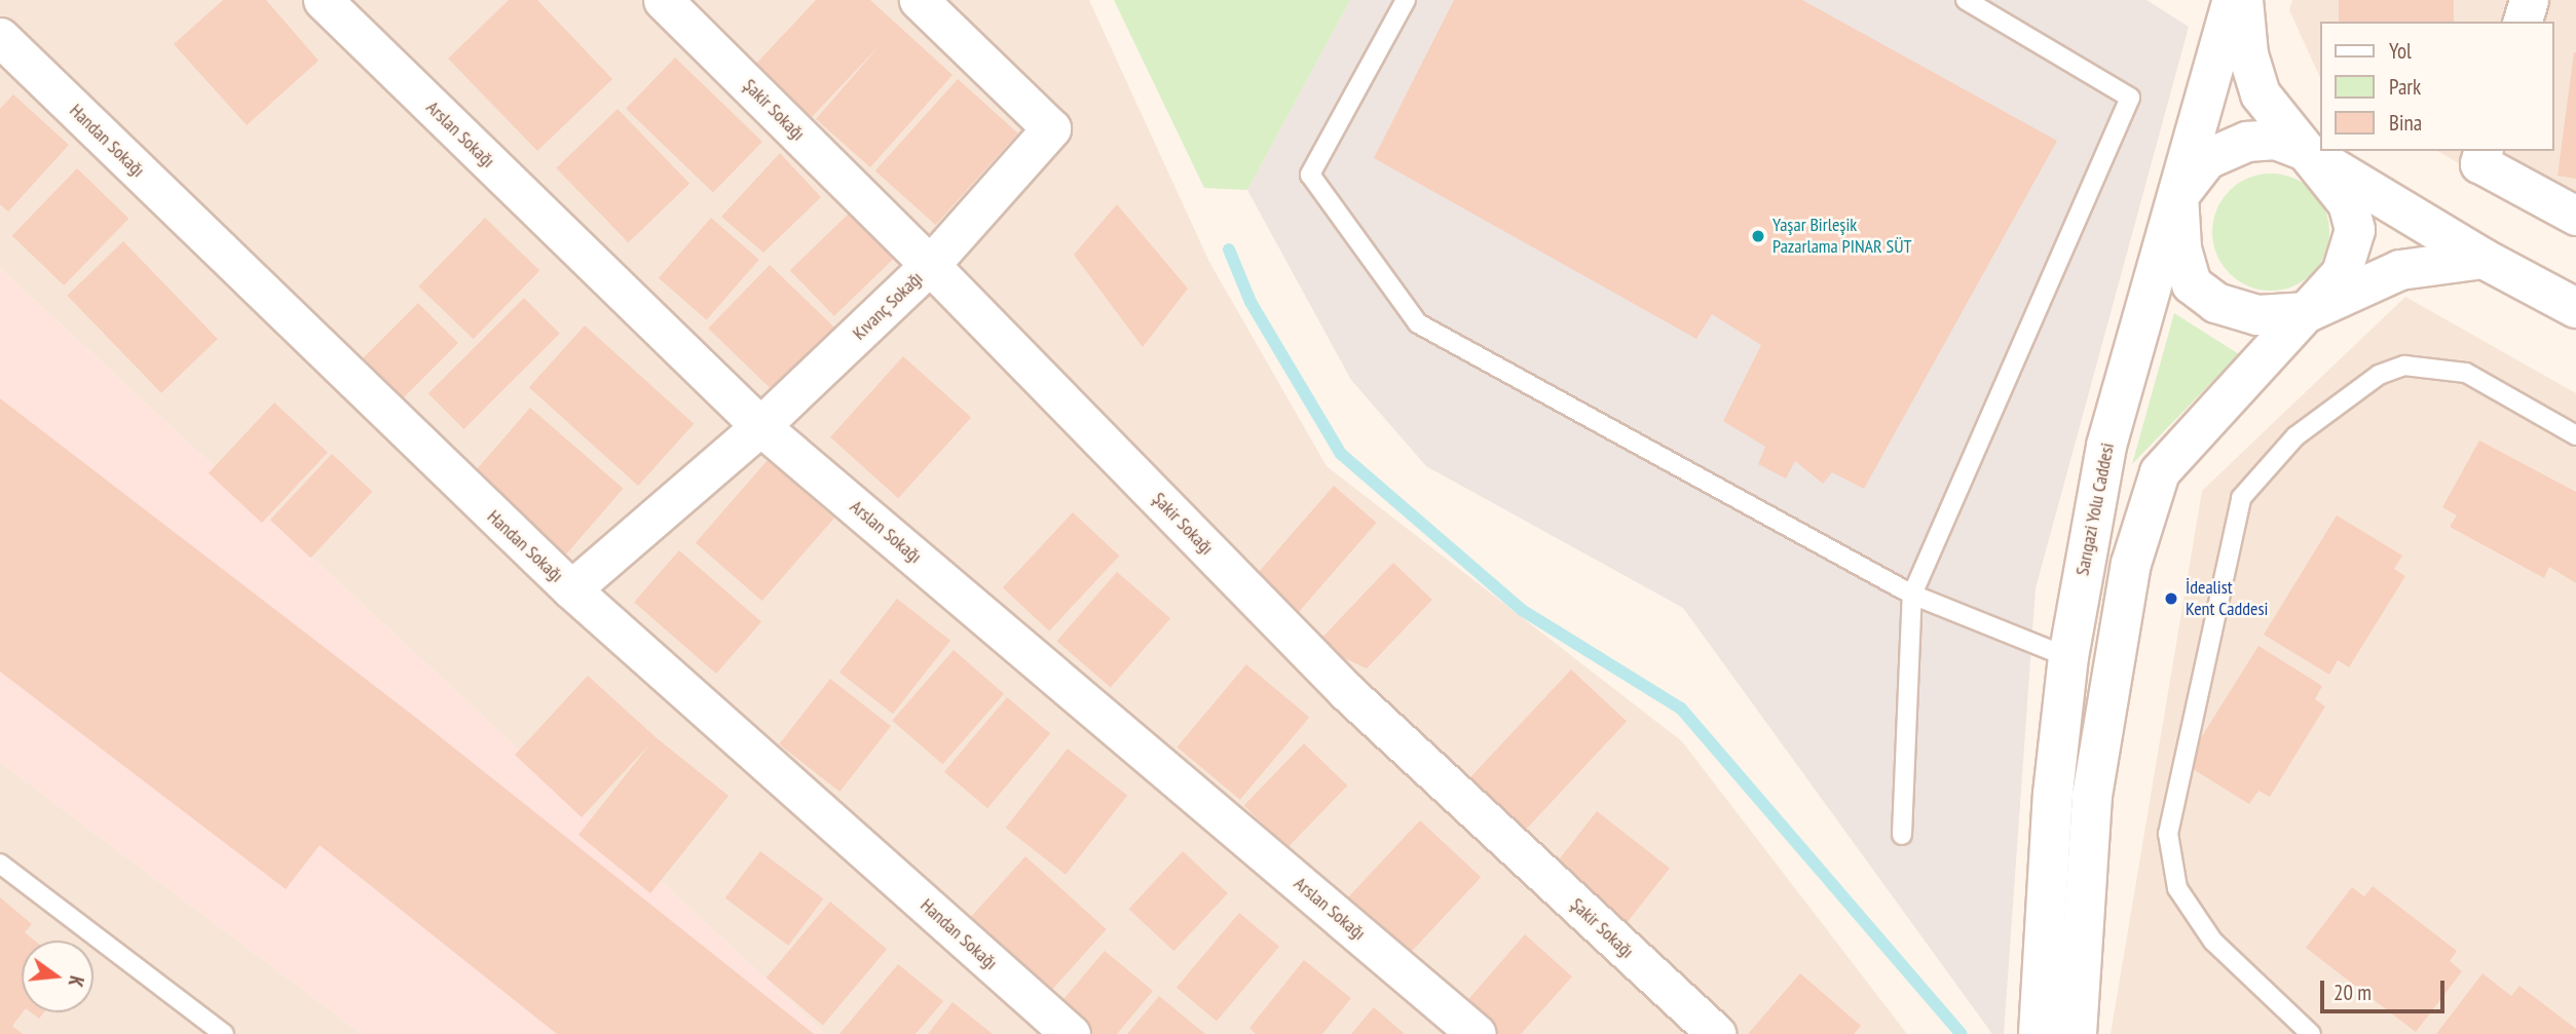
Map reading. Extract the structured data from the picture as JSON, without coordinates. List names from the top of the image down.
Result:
{
  "streets": {
    "street": [
      "Şakir Sokağı",
      "Arslan Sokağı",
      "Handan Sokağı",
      "Kıvanç Sokağı",
      "Sarıgazi Yolu Caddesi"
    ]
  },
  "crossings": [
    ["Şakir Sokağı", "Kıvanç Sokağı"],
    ["Arslan Sokağı", "Kıvanç Sokağı"],
    ["Handan Sokağı", "Kıvanç Sokağı"]
  ],
  "places": ["Yaşar Birleşik Pazarlama PINAR SÜT", "İdealist Kent Caddesi"],
  "legend": ["Yol", "Park", "Bina"],
  "scale_bar": "20 m",
  "north": "right"
}
